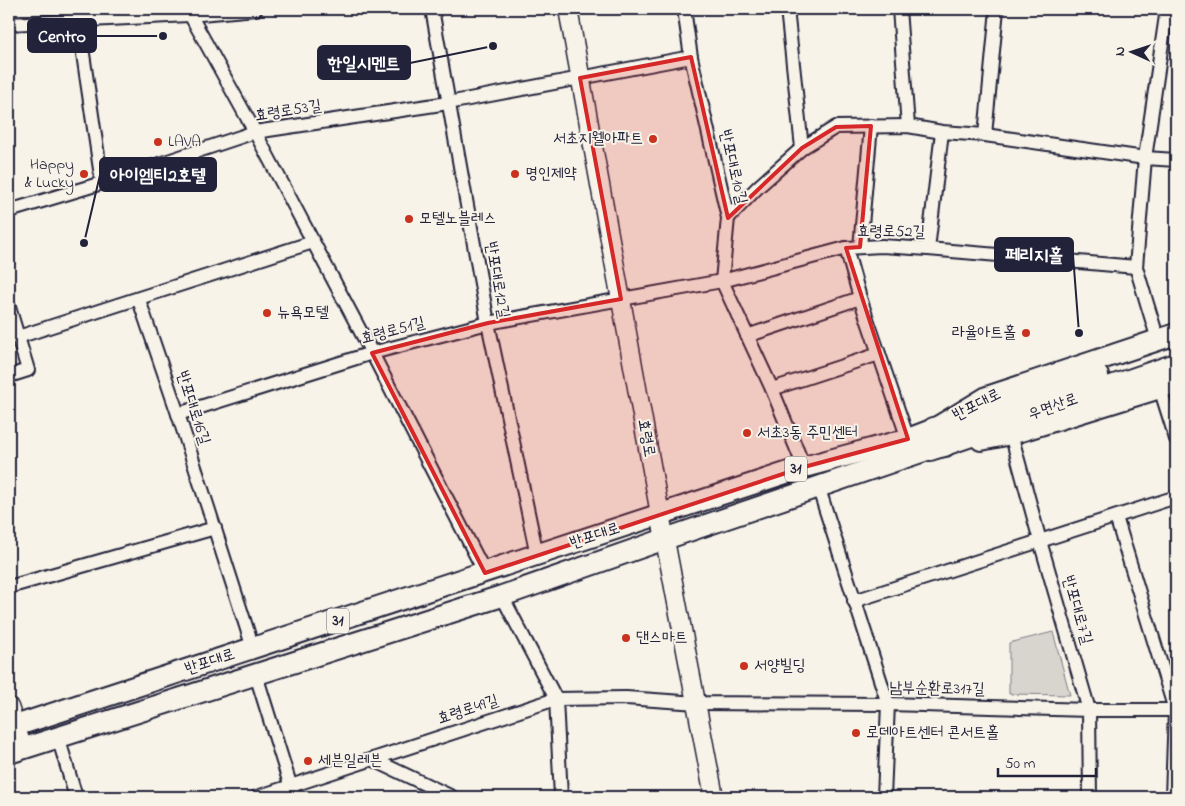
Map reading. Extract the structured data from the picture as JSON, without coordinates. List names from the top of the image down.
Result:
{
  "streets": {
    "highway": ["우면산로", "31"],
    "main road": ["반포대로", "효령로"],
    "street": [
      "효령로53길",
      "반포대로10길",
      "효령로52길",
      "반포대로12길",
      "효령로51길",
      "반포대로16길",
      "반포대로7길",
      "남부순환로317길",
      "효령로49길"
    ]
  },
  "crossings": [
    ["효령로53길", "반포대로12길"],
    ["효령로53길", "효령로"],
    ["반포대로10길", "효령로52길"],
    ["반포대로10길", "반포대로"],
    ["효령로52길", "효령로51길"],
    ["효령로52길", "효령로"],
    ["반포대로12길", "효령로51길"],
    ["반포대로12길", "반포대로"],
    ["효령로51길", "반포대로16길"],
    ["효령로51길", "효령로"],
    ["반포대로", "우면산로"],
    ["반포대로", "반포대로16길"],
    ["반포대로", "효령로"],
    ["반포대로", "반포대로7길"],
    ["효령로", "남부순환로317길"],
    ["효령로", "효령로49길"],
    ["반포대로7길", "남부순환로317길"],
    ["남부순환로317길", "효령로49길"]
  ],
  "places": [
    "Centro",
    "한일시멘트",
    "서초지웰아파트",
    "LAVA",
    "Happy & Lucky",
    "명인제약",
    "모텔노블레스",
    "아이엠티2호텔",
    "뉴욕모텔",
    "라율아트홀",
    "페리지홀",
    "서초3동 주민센터",
    "댄스마트",
    "서양빌딩",
    "로데아트센터 콘서트홀",
    "세븐일레븐"
  ],
  "scale_bar": "50 m",
  "north": "left"
}
